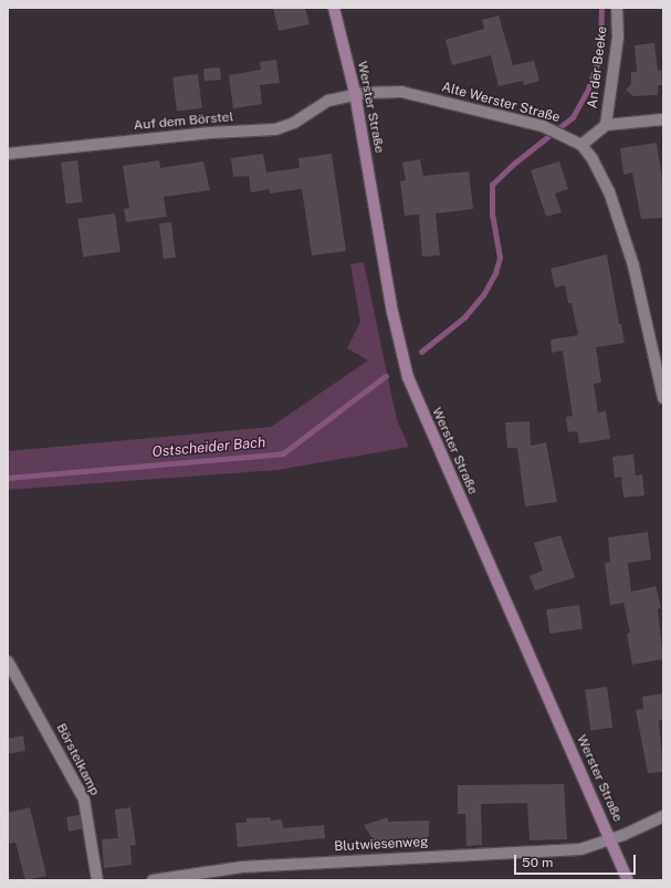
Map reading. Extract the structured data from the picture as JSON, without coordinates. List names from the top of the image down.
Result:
{
  "streets": {
    "main road": ["Werster Straße"],
    "street": [
      "An der Beeke",
      "Alte Werster Straße",
      "Auf dem Börstel",
      "Börstelkamp",
      "Blutwiesenweg"
    ]
  },
  "crossings": [
    ["An der Beeke", "Alte Werster Straße"],
    ["Alte Werster Straße", "Werster Straße"],
    ["Alte Werster Straße", "Auf dem Börstel"],
    ["Werster Straße", "Auf dem Börstel"],
    ["Werster Straße", "Blutwiesenweg"]
  ],
  "water": ["Ostscheider Bach"],
  "scale_bar": "50 m"
}
